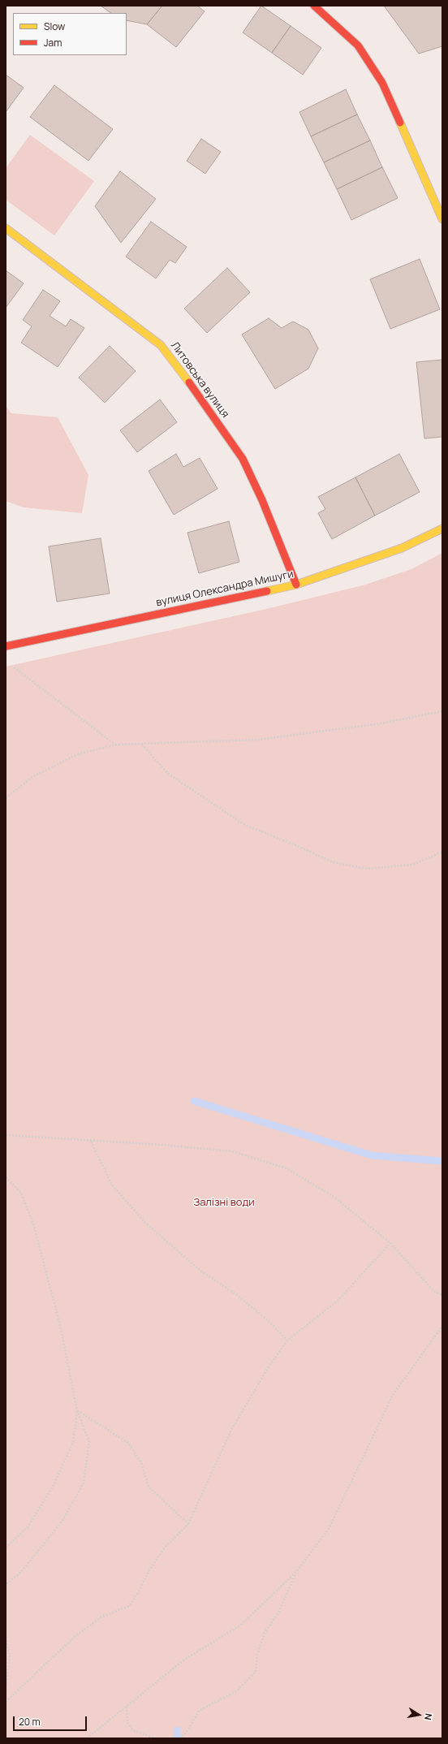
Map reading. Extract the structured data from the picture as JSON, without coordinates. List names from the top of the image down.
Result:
{
  "streets": {
    "street": ["Литовська вулиця", "вулиця Олександра Мишуги"]
  },
  "crossings": [
    ["Литовська вулиця", "вулиця Олександра Мишуги"]
  ],
  "parks": ["Залізні води"],
  "legend": ["Slow", "Jam"],
  "scale_bar": "20 m",
  "north": "right"
}
